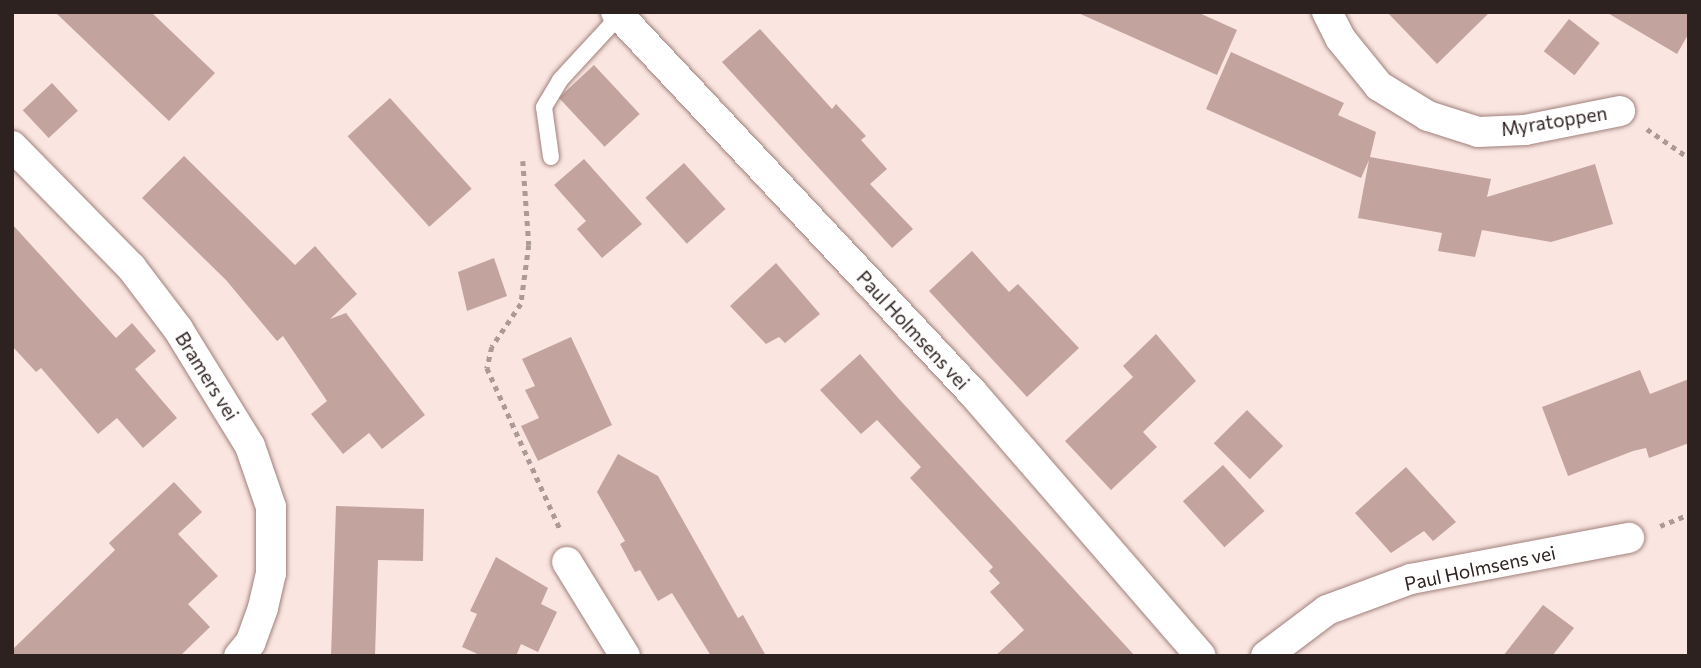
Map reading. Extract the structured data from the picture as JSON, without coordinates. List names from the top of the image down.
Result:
{
  "streets": {
    "street": ["Myratoppen", "Paul Holmsens vei", "Bramers vei"]
  }
}
